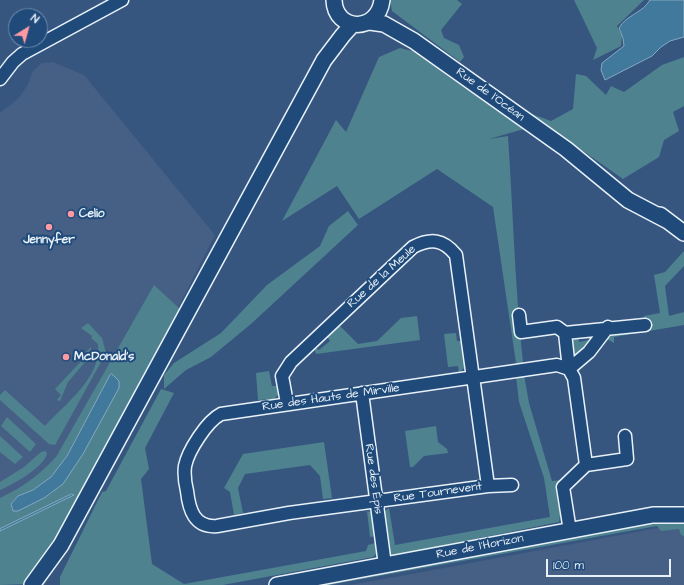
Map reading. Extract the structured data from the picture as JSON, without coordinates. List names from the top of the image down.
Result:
{
  "streets": {
    "main road": ["Rue de l'Océan", "Rue de l'Horizon"],
    "street": [
      "Rue de la Meule",
      "Rue des Hauts de Mirville",
      "Rue des Épis",
      "Rue Tournevent"
    ]
  },
  "crossings": [
    ["Rue de la Meule", "Rue des Hauts de Mirville"],
    ["Rue de la Meule", "Rue Tournevent"],
    ["Rue des Hauts de Mirville", "Rue des Épis"],
    ["Rue des Hauts de Mirville", "Rue Tournevent"],
    ["Rue des Épis", "Rue Tournevent"],
    ["Rue des Épis", "Rue de l'Horizon"]
  ],
  "places": ["Celio", "Jennyfer", "McDonald's"],
  "scale_bar": "100 m",
  "north": "top right"
}
